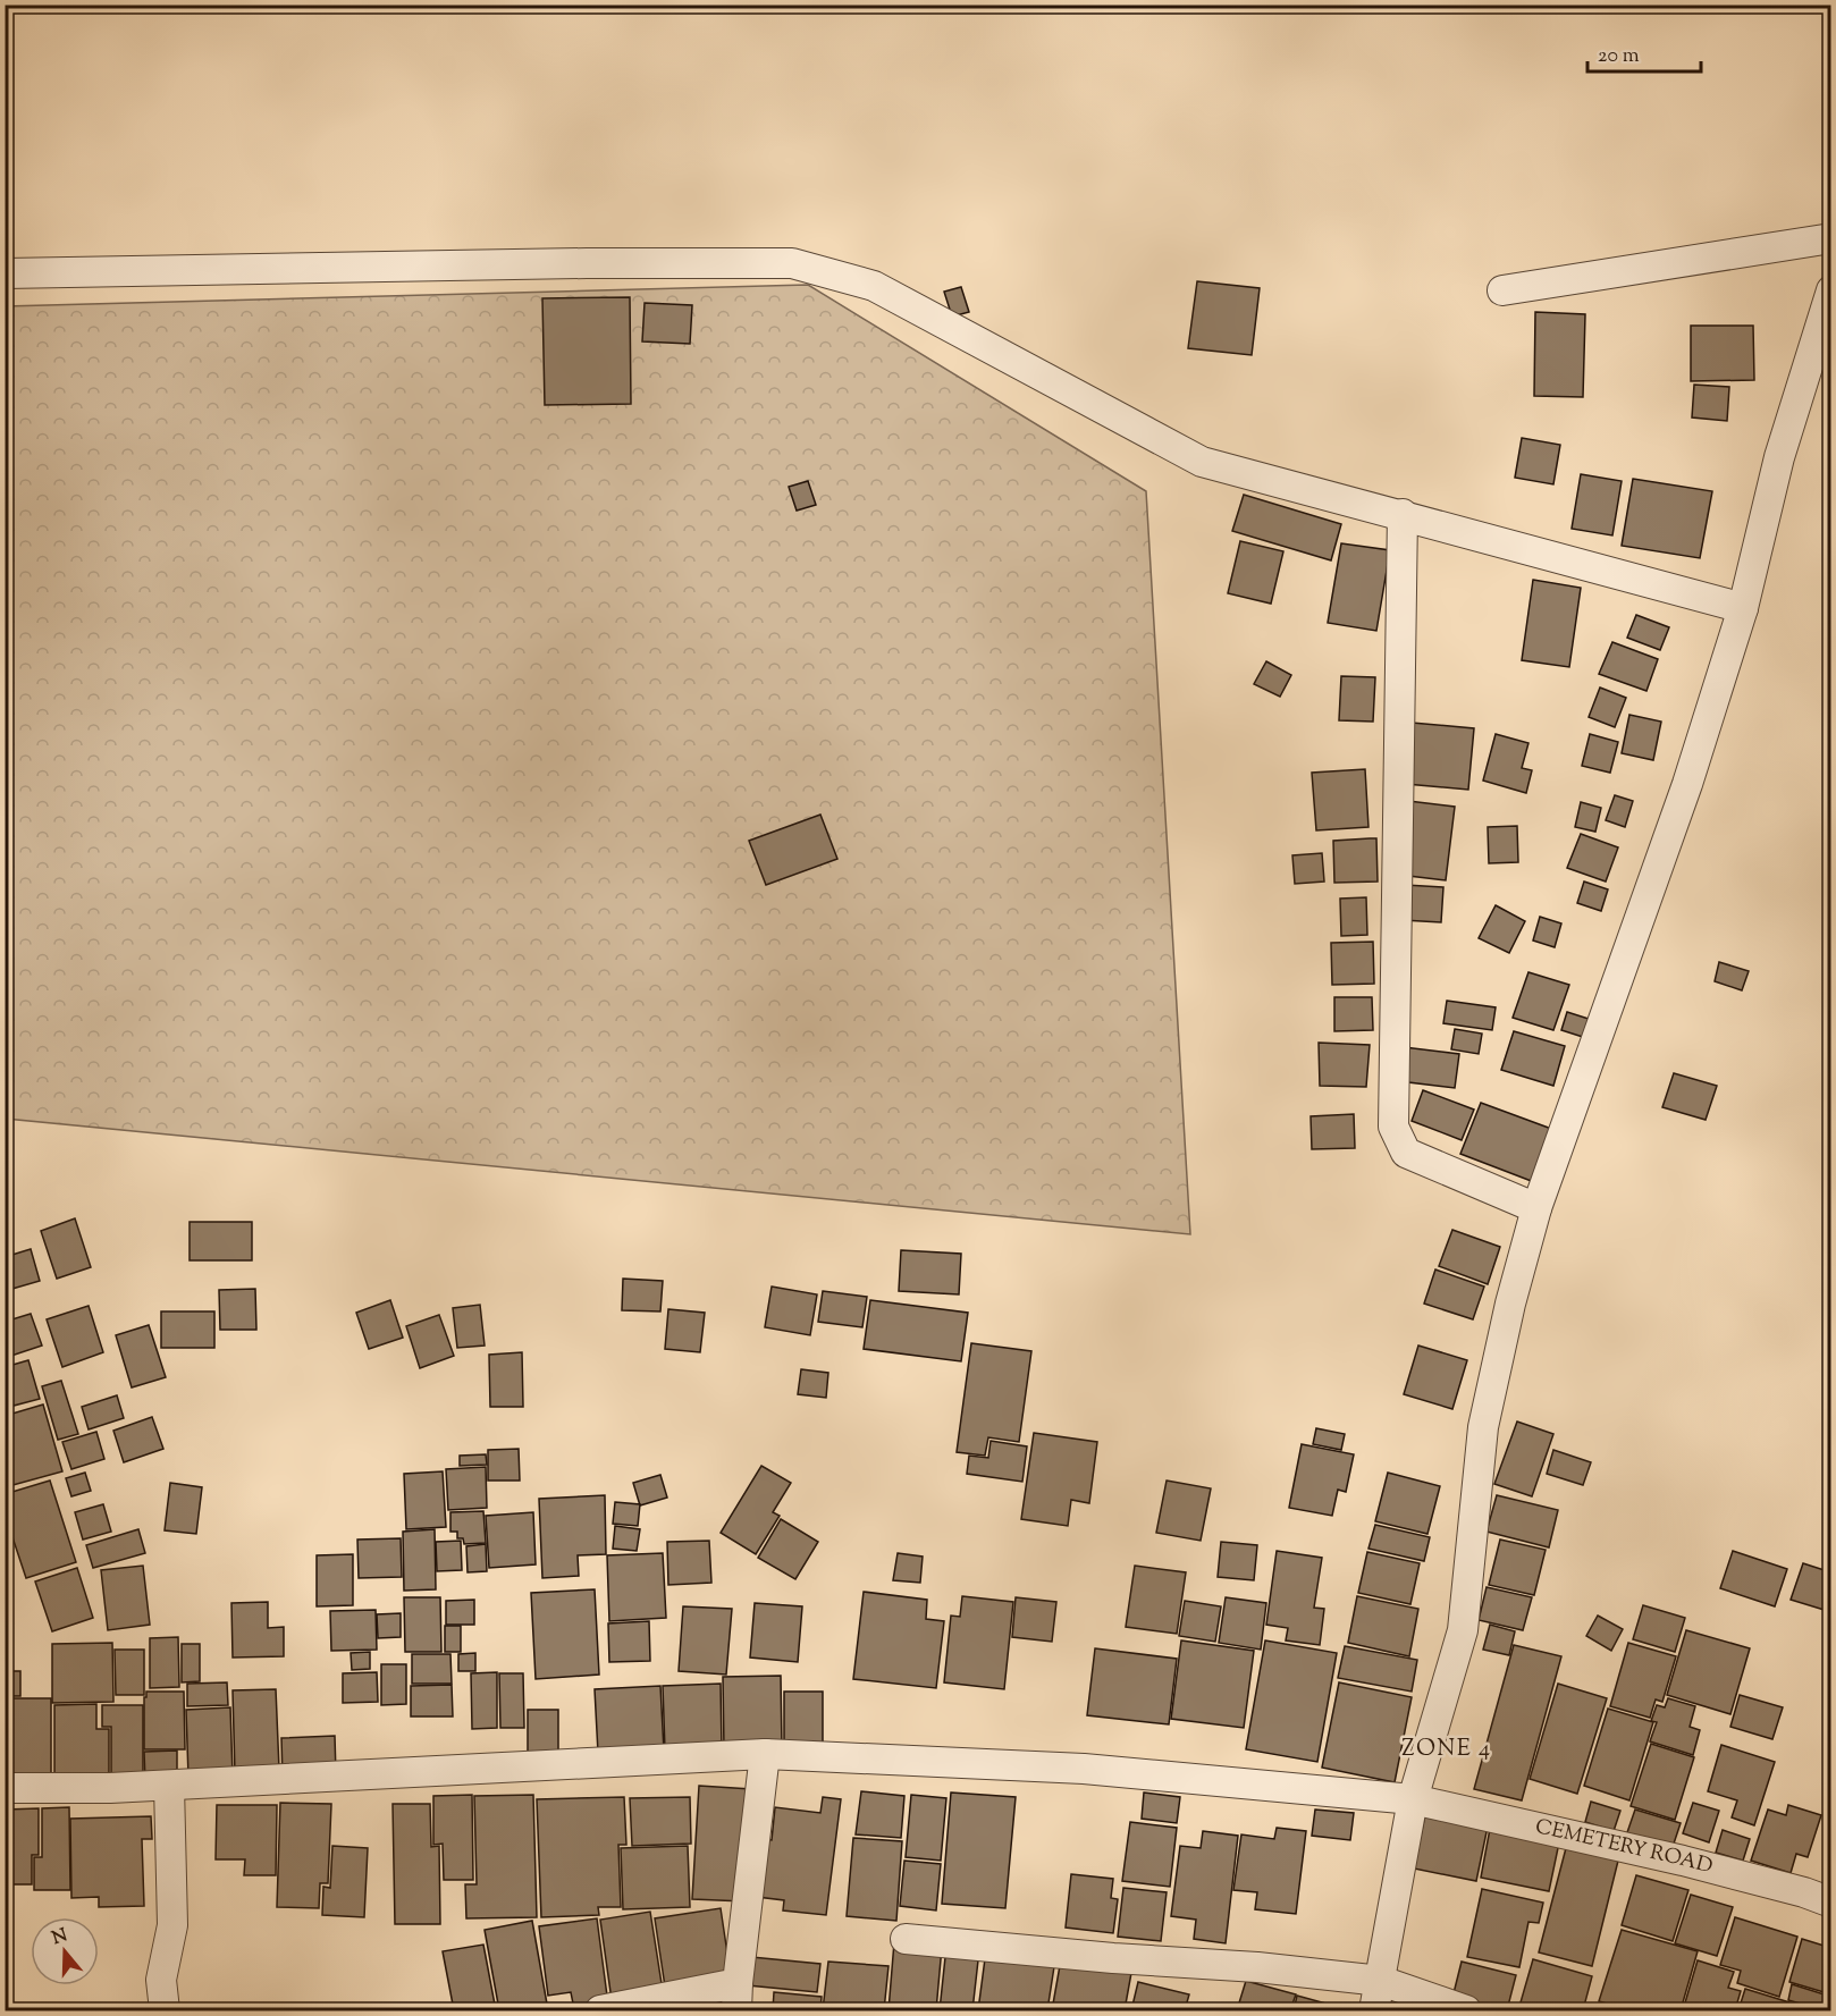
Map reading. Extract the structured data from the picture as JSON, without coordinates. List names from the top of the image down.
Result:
{
  "streets": {
    "street": ["CEMETERY ROAD"]
  },
  "districts": ["ZONE 4"],
  "scale_bar": "20 m",
  "north": "top"
}
